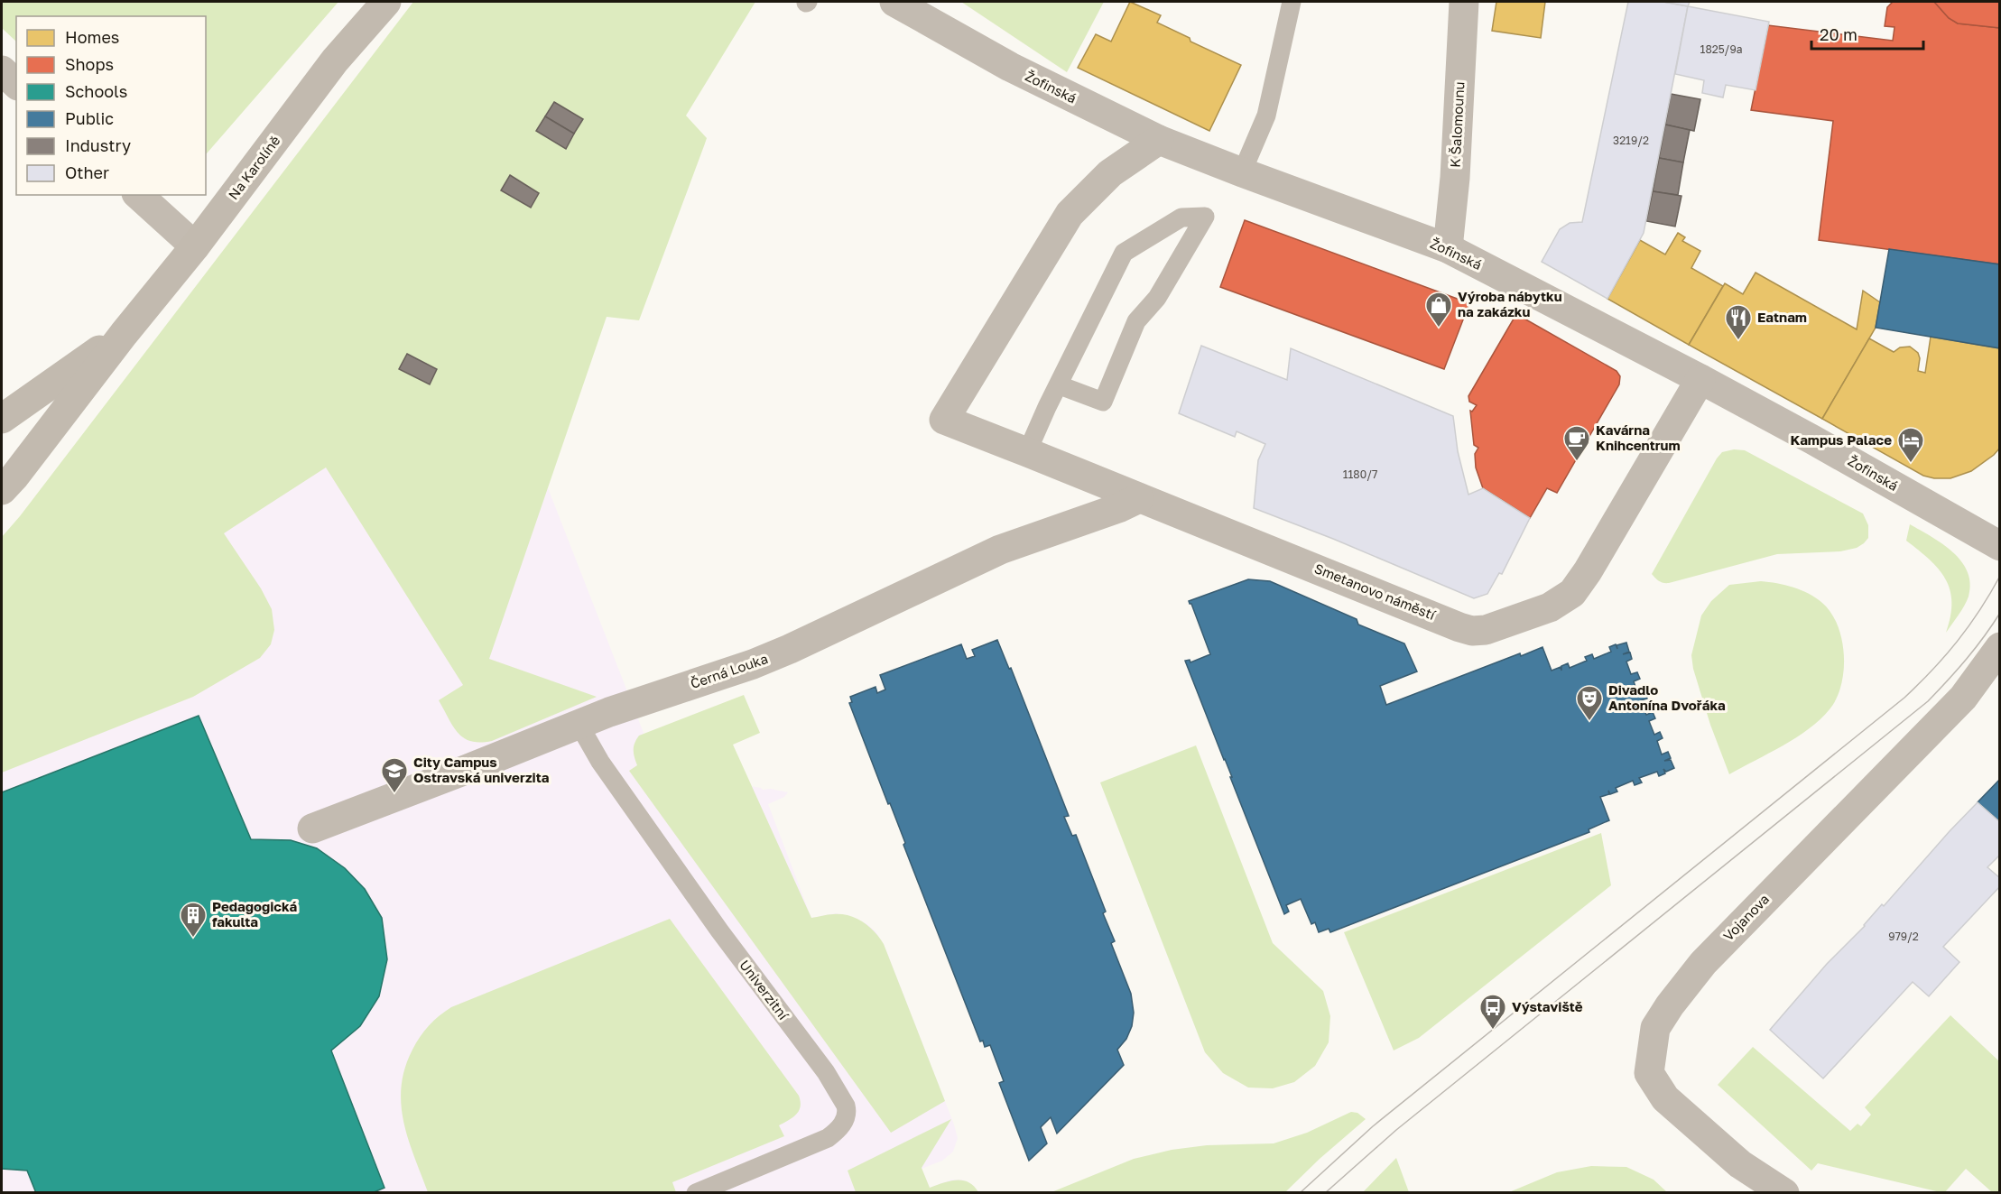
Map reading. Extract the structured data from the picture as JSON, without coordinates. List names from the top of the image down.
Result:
{
  "streets": {
    "street": [
      "Žofinská",
      "K Šalomounu",
      "Na Karolíně",
      "Smetanovo náměstí",
      "Černá Louka",
      "Vojanova"
    ],
    "lane": ["Univerzitní"]
  },
  "crossings": [
    ["Žofinská", "K Šalomounu"],
    ["Žofinská", "Smetanovo náměstí"],
    ["Smetanovo náměstí", "Černá Louka"],
    ["Černá Louka", "Univerzitní"]
  ],
  "places": {
    "shop": ["Výroba nábytku na zakázku"],
    "restaurant": ["Eatnam"],
    "cafe": ["Kavárna Knihcentrum"],
    "hotel": ["Kampus Palace"],
    "theatre": ["Divadlo Antonína Dvořáka"],
    "school or university": ["City Campus Ostravská univerzita"],
    "building": ["Pedagogická fakulta"],
    "bus stop": ["Výstaviště"]
  },
  "house_numbers": [
    "1825/9a",
    "3219/2",
    "1180/7",
    "979/2"
  ],
  "legend": [
    "Homes",
    "Shops",
    "Schools",
    "Public",
    "Industry",
    "Other"
  ],
  "scale_bar": "20 m"
}
